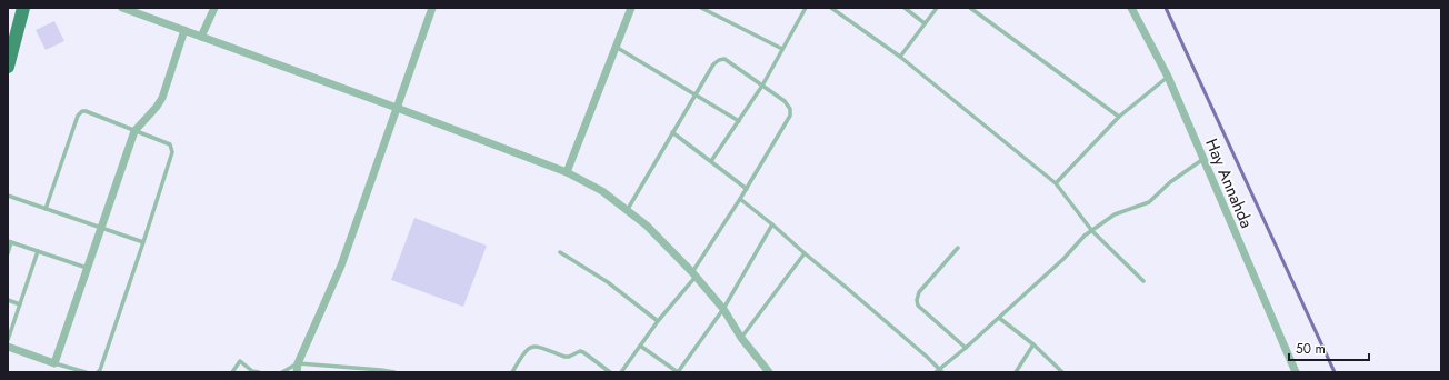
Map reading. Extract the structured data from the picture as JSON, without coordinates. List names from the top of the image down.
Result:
{
  "streets": {
    "street": ["Hay Annahda"]
  },
  "scale_bar": "50 m"
}
